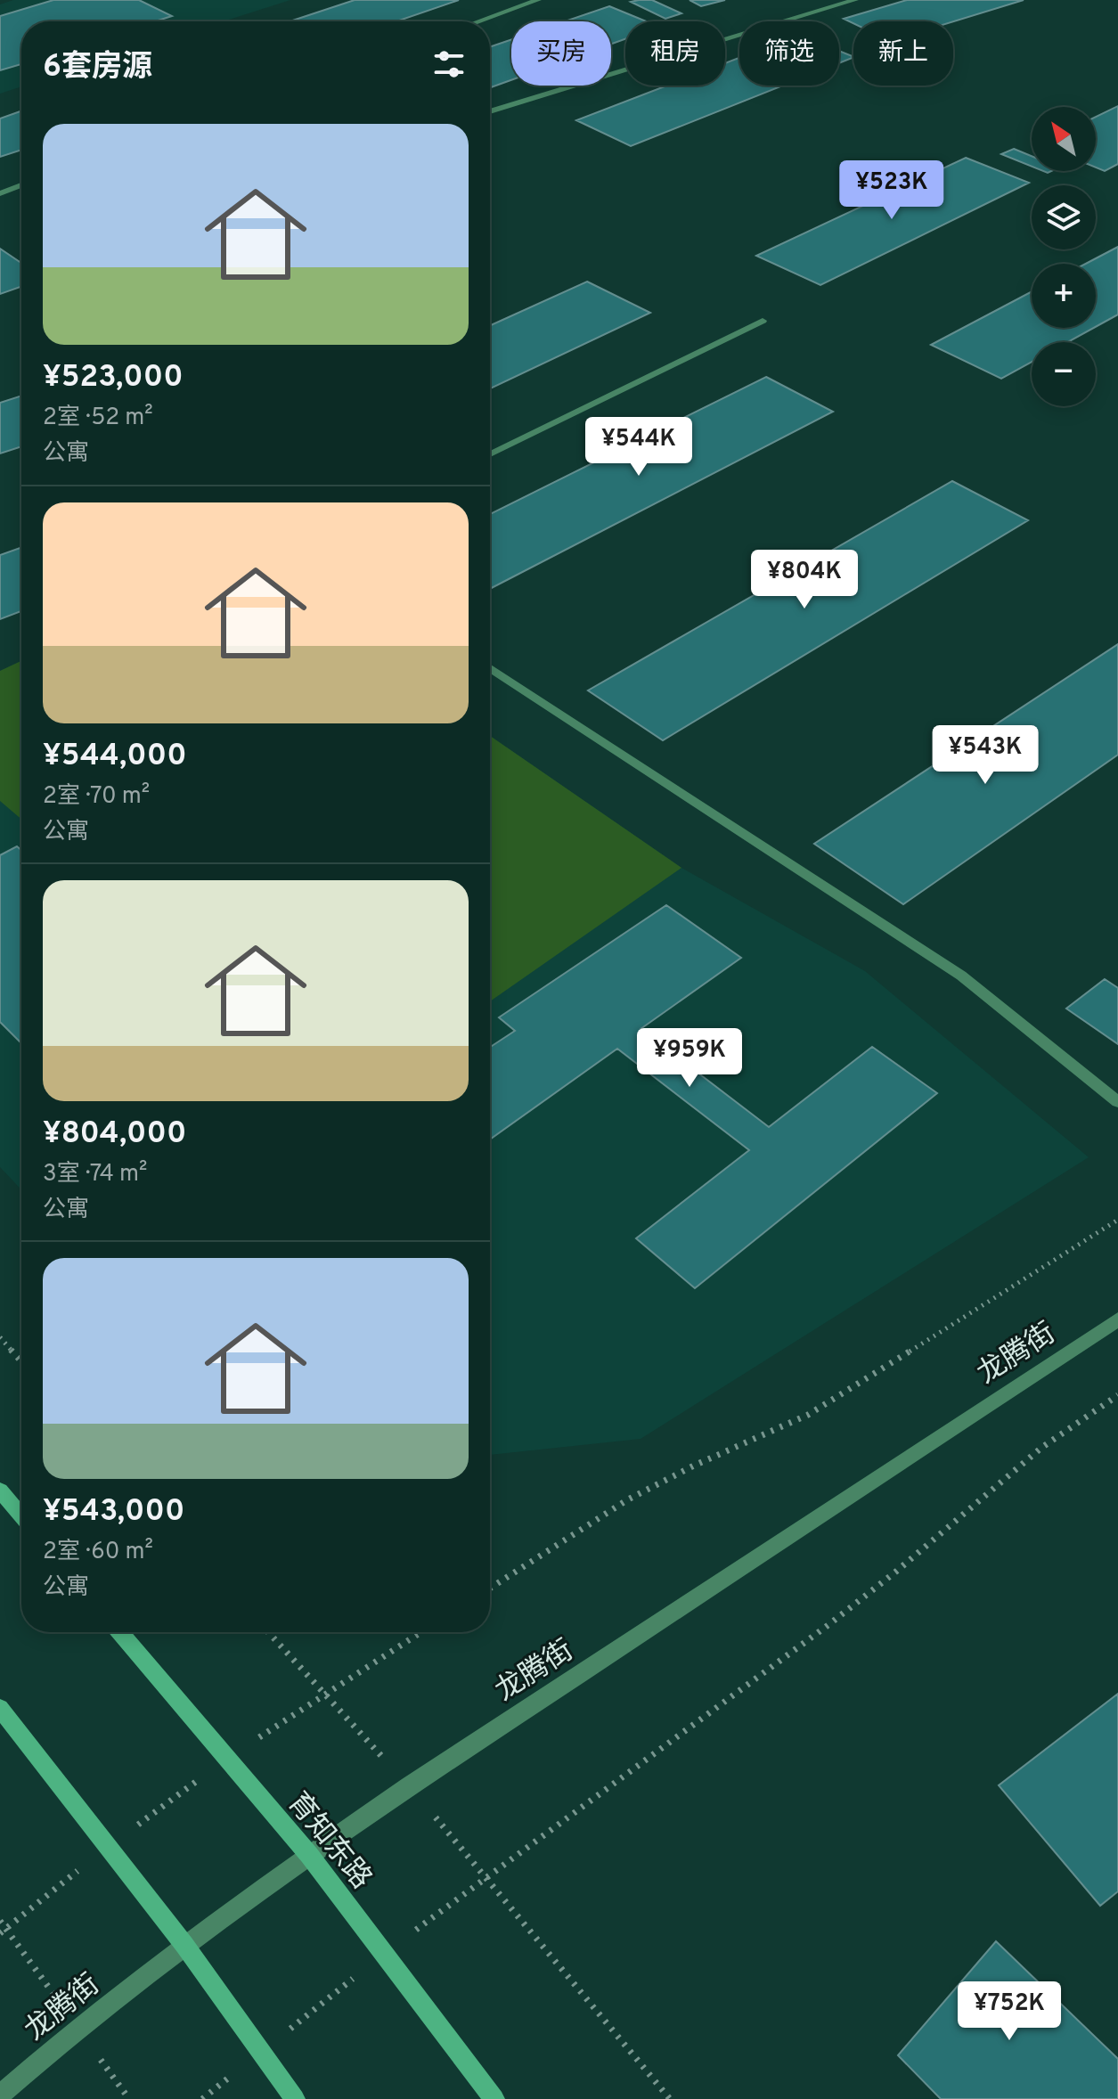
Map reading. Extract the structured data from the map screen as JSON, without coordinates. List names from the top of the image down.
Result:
{
  "streets": {
    "main road": ["育知东路"],
    "street": ["龙腾街"]
  },
  "crossings": [
    ["龙腾街", "育知东路"]
  ],
  "north": "top left",
  "page": {
    "chip": [
      "买房",
      "租房",
      "筛选",
      "新上"
    ],
    "heading": "6套房源",
    "map_buttons": ["+", "−"],
    "list": [
      {
        "name": "¥523,000",
        "note": "2室 · 52 m² · 公寓"
      },
      {
        "name": "¥544,000",
        "note": "2室 · 70 m² · 公寓"
      },
      {
        "name": "¥804,000",
        "note": "3室 · 74 m² · 公寓"
      },
      {
        "name": "¥543,000",
        "note": "2室 · 60 m² · 公寓"
      }
    ],
    "price": [
      "¥523K",
      "¥544K",
      "¥804K",
      "¥543K",
      "¥959K",
      "¥752K"
    ]
  }
}
